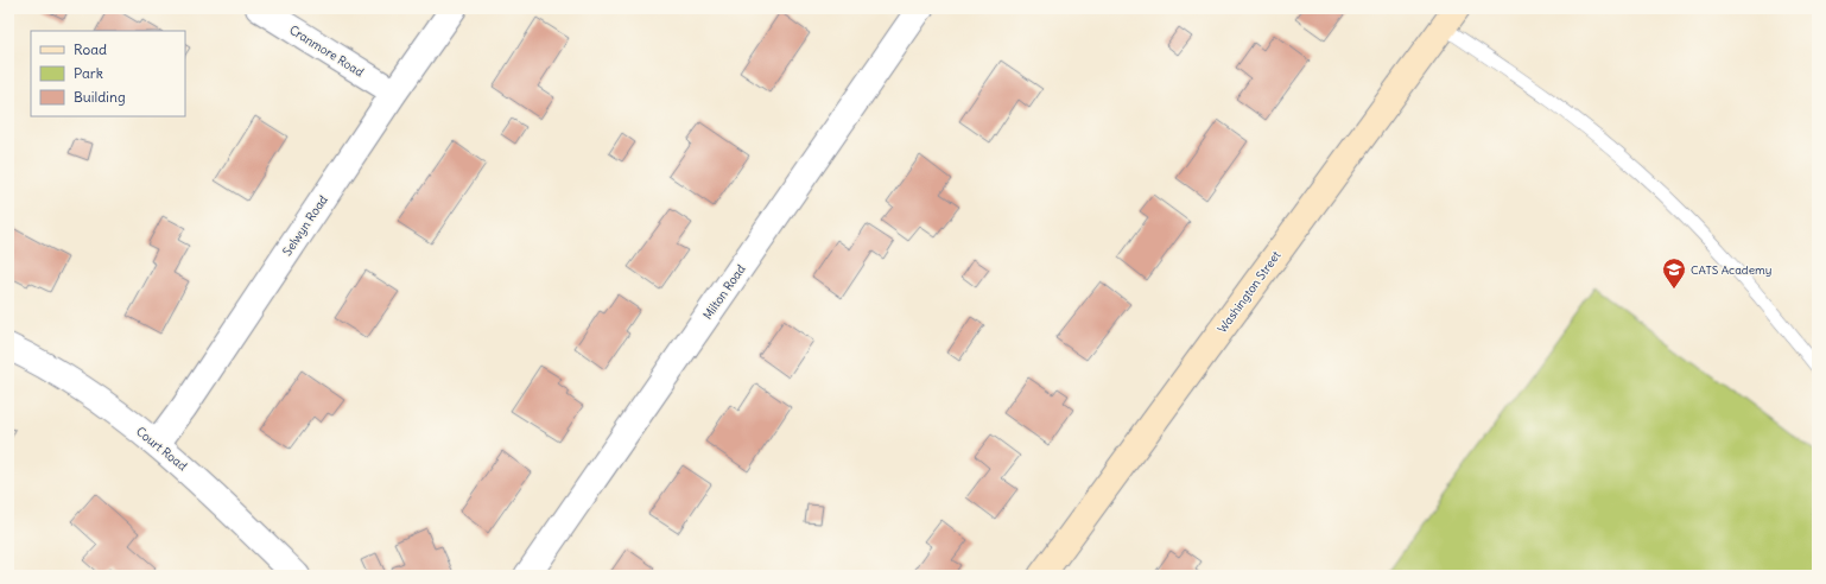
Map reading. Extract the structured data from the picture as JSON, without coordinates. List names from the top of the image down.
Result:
{
  "streets": {
    "main road": ["Washington Street"],
    "street": [
      "Cranmore Road",
      "Selwyn Road",
      "Milton Road",
      "Court Road"
    ]
  },
  "crossings": [
    ["Cranmore Road", "Selwyn Road"],
    ["Selwyn Road", "Court Road"]
  ],
  "places": {
    "school or university": ["CATS Academy"]
  },
  "legend": ["Road", "Park", "Building"]
}
